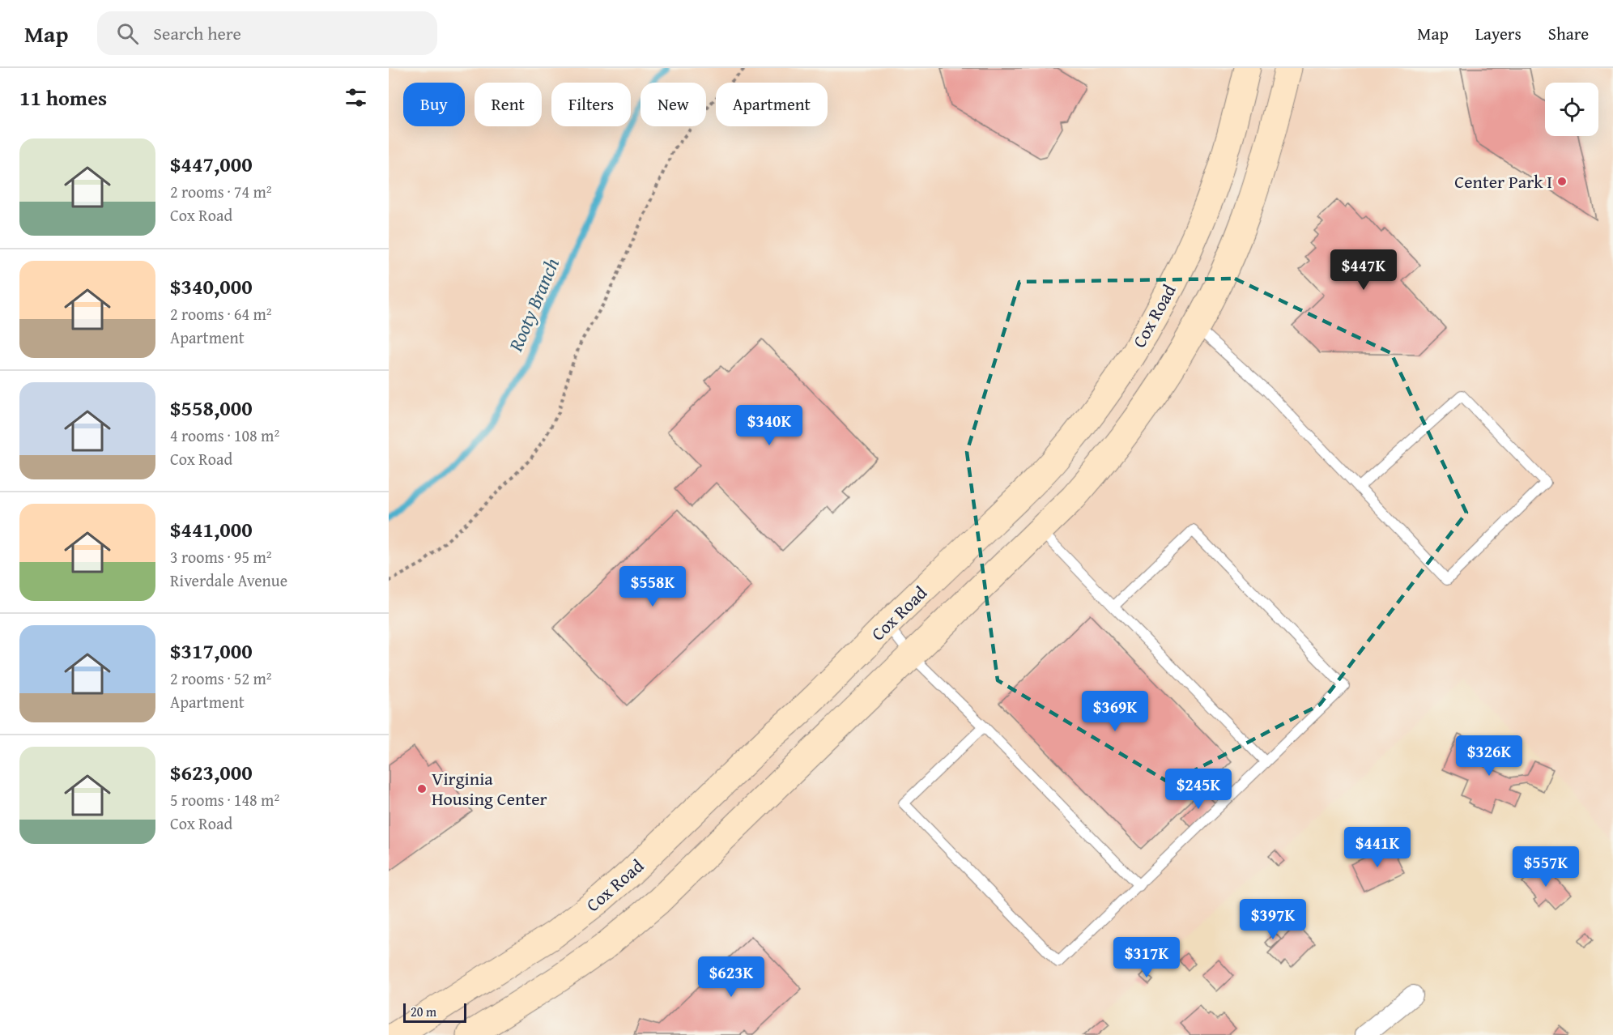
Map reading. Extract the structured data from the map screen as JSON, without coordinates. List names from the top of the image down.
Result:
{
  "streets": {
    "main road": ["Cox Road"]
  },
  "water": ["Rooty Branch"],
  "places": ["Center Park I", "Virginia Housing Center"],
  "scale_bar": "20 m",
  "page": {
    "header": "Map",
    "search": "Search here",
    "nav": ["Map", "Layers", "Share"],
    "heading": "11 homes",
    "chip": [
      "Buy",
      "Rent",
      "Filters",
      "New",
      "Apartment"
    ],
    "list": [
      {
        "name": "$447,000",
        "note": "2 rooms · 74 m² · Cox Road"
      },
      {
        "name": "$340,000",
        "note": "2 rooms · 64 m² · Apartment"
      },
      {
        "name": "$558,000",
        "note": "4 rooms · 108 m² · Cox Road"
      },
      {
        "name": "$441,000",
        "note": "3 rooms · 95 m² · Riverdale Avenue"
      },
      {
        "name": "$317,000",
        "note": "2 rooms · 52 m² · Apartment"
      },
      {
        "name": "$623,000",
        "note": "5 rooms · 148 m² · Cox Road"
      }
    ],
    "price": [
      "$447K",
      "$340K",
      "$558K",
      "$369K",
      "$326K",
      "$245K",
      "$441K",
      "$557K",
      "$397K",
      "$317K",
      "$623K"
    ],
    "scale": "20 m"
  }
}
